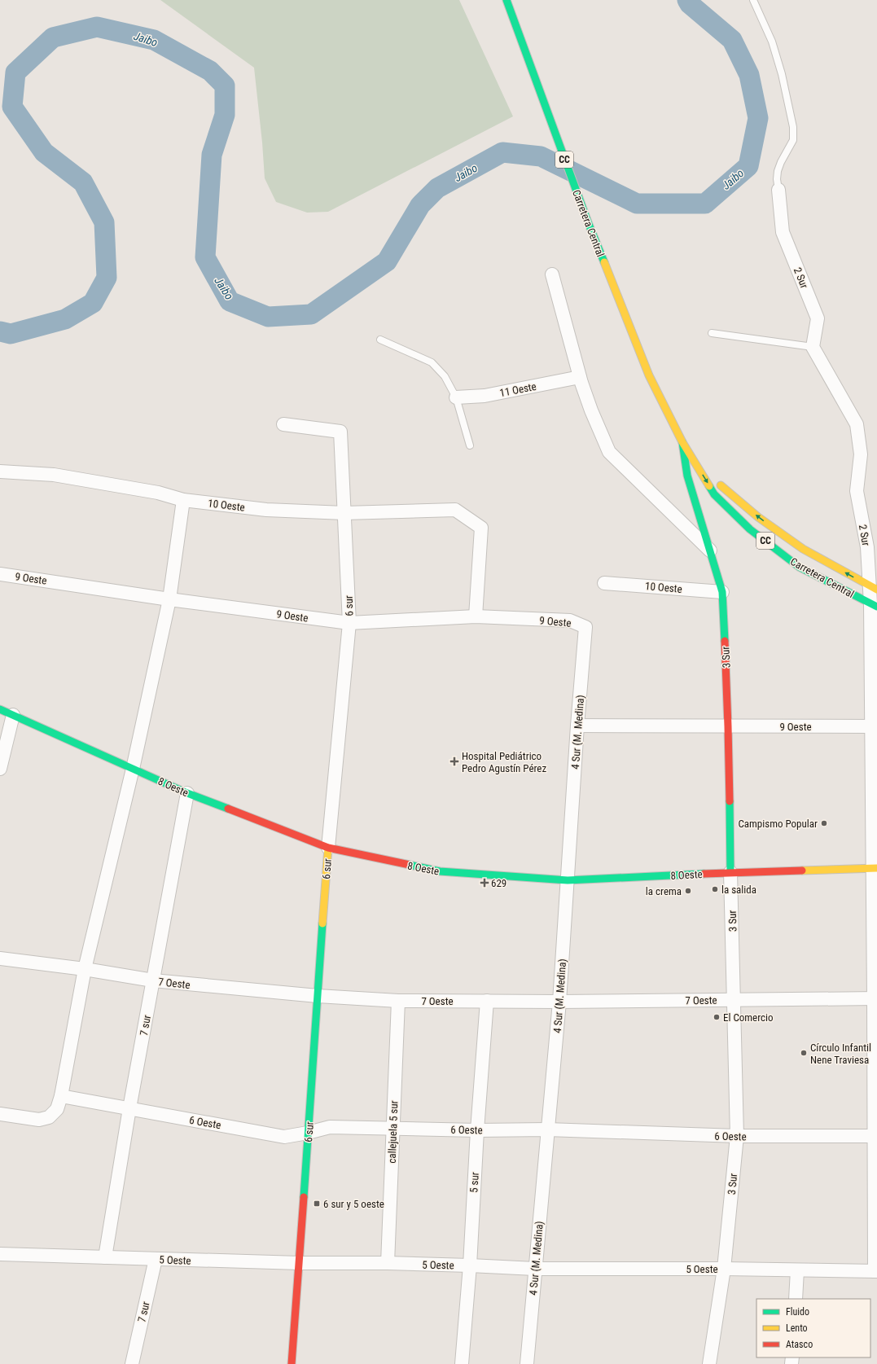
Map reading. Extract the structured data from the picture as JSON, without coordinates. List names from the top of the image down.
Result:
{
  "streets": {
    "main road": [
      "CC",
      "Carretera Central",
      "6 sur",
      "3 Sur",
      "8 Oeste"
    ],
    "street": [
      "2 Sur",
      "11 Oeste",
      "10 Oeste",
      "9 Oeste",
      "4 Sur (M. Medina)",
      "7 Oeste",
      "7 sur",
      "6 Oeste",
      "callejuela 5 sur",
      "5 sur",
      "5 Oeste"
    ]
  },
  "crossings": [
    ["Carretera Central", "2 Sur"],
    ["Carretera Central", "3 Sur"],
    ["2 Sur", "9 Oeste"],
    ["2 Sur", "8 Oeste"],
    ["2 Sur", "7 Oeste"],
    ["2 Sur", "6 Oeste"],
    ["2 Sur", "5 Oeste"],
    ["10 Oeste", "9 Oeste"],
    ["10 Oeste", "6 sur"],
    ["10 Oeste", "3 Sur"],
    ["9 Oeste", "6 sur"],
    ["9 Oeste", "3 Sur"],
    ["9 Oeste", "4 Sur (M. Medina)"],
    ["6 sur", "8 Oeste"],
    ["6 sur", "7 Oeste"],
    ["6 sur", "6 Oeste"],
    ["6 sur", "5 Oeste"],
    ["3 Sur", "8 Oeste"],
    ["3 Sur", "7 Oeste"],
    ["3 Sur", "6 Oeste"],
    ["3 Sur", "5 Oeste"],
    ["4 Sur (M. Medina)", "8 Oeste"],
    ["4 Sur (M. Medina)", "7 Oeste"],
    ["4 Sur (M. Medina)", "6 Oeste"],
    ["4 Sur (M. Medina)", "5 Oeste"],
    ["8 Oeste", "7 sur"],
    ["7 Oeste", "7 sur"],
    ["7 Oeste", "callejuela 5 sur"],
    ["7 Oeste", "5 sur"],
    ["7 sur", "6 Oeste"],
    ["7 sur", "5 Oeste"],
    ["6 Oeste", "callejuela 5 sur"],
    ["6 Oeste", "5 sur"],
    ["callejuela 5 sur", "5 Oeste"],
    ["5 sur", "5 Oeste"]
  ],
  "water": ["Jaibo"],
  "places": {
    "health": ["Hospital Pediátrico Pedro Agustín Pérez", "629"],
    "other": [
      "Campismo Popular",
      "la salida",
      "la crema",
      "El Comercio",
      "Círculo Infantil Nene Traviesa"
    ],
    "transit": ["6 sur y 5 oeste"]
  },
  "legend": ["Fluido", "Lento", "Atasco"]
}
